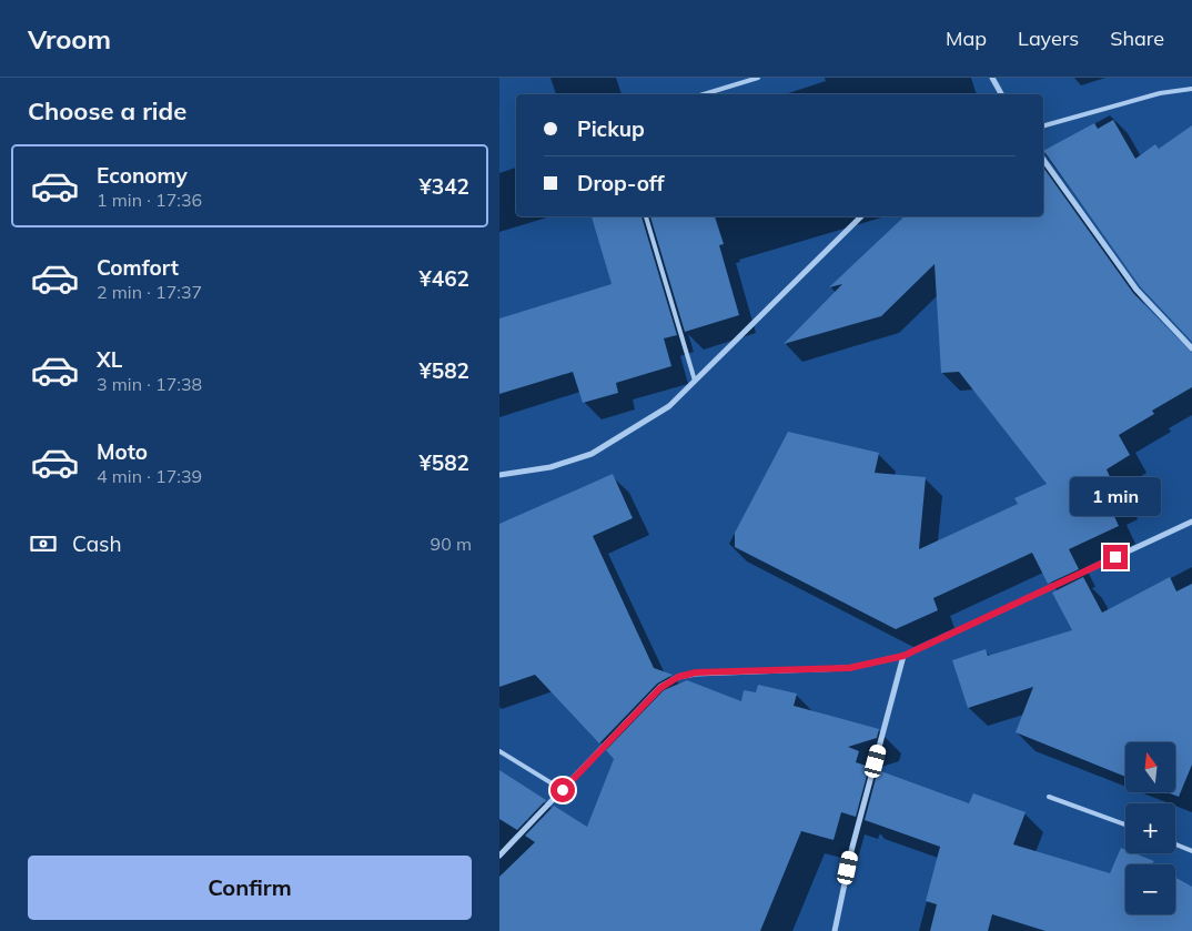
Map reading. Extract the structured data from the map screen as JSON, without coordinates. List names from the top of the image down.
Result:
{
  "north": "top",
  "page": {
    "header": "Vroom",
    "nav": ["Map", "Layers", "Share"],
    "heading": "Choose a ride",
    "banner": ["Pickup", "Drop-off"],
    "list": [
      {
        "name": "Economy",
        "note": "1 min · 17:36",
        "value": "¥342"
      },
      {
        "name": "Comfort",
        "note": "2 min · 17:37",
        "value": "¥462"
      },
      {
        "name": "XL",
        "note": "3 min · 17:38",
        "value": "¥582"
      },
      {
        "name": "Moto",
        "note": "4 min · 17:39",
        "value": "¥582"
      }
    ],
    "bubble": "1 min",
    "pay": ["Cash", "90 m"],
    "map_buttons": ["+", "−"],
    "buttons": "Confirm"
  }
}
